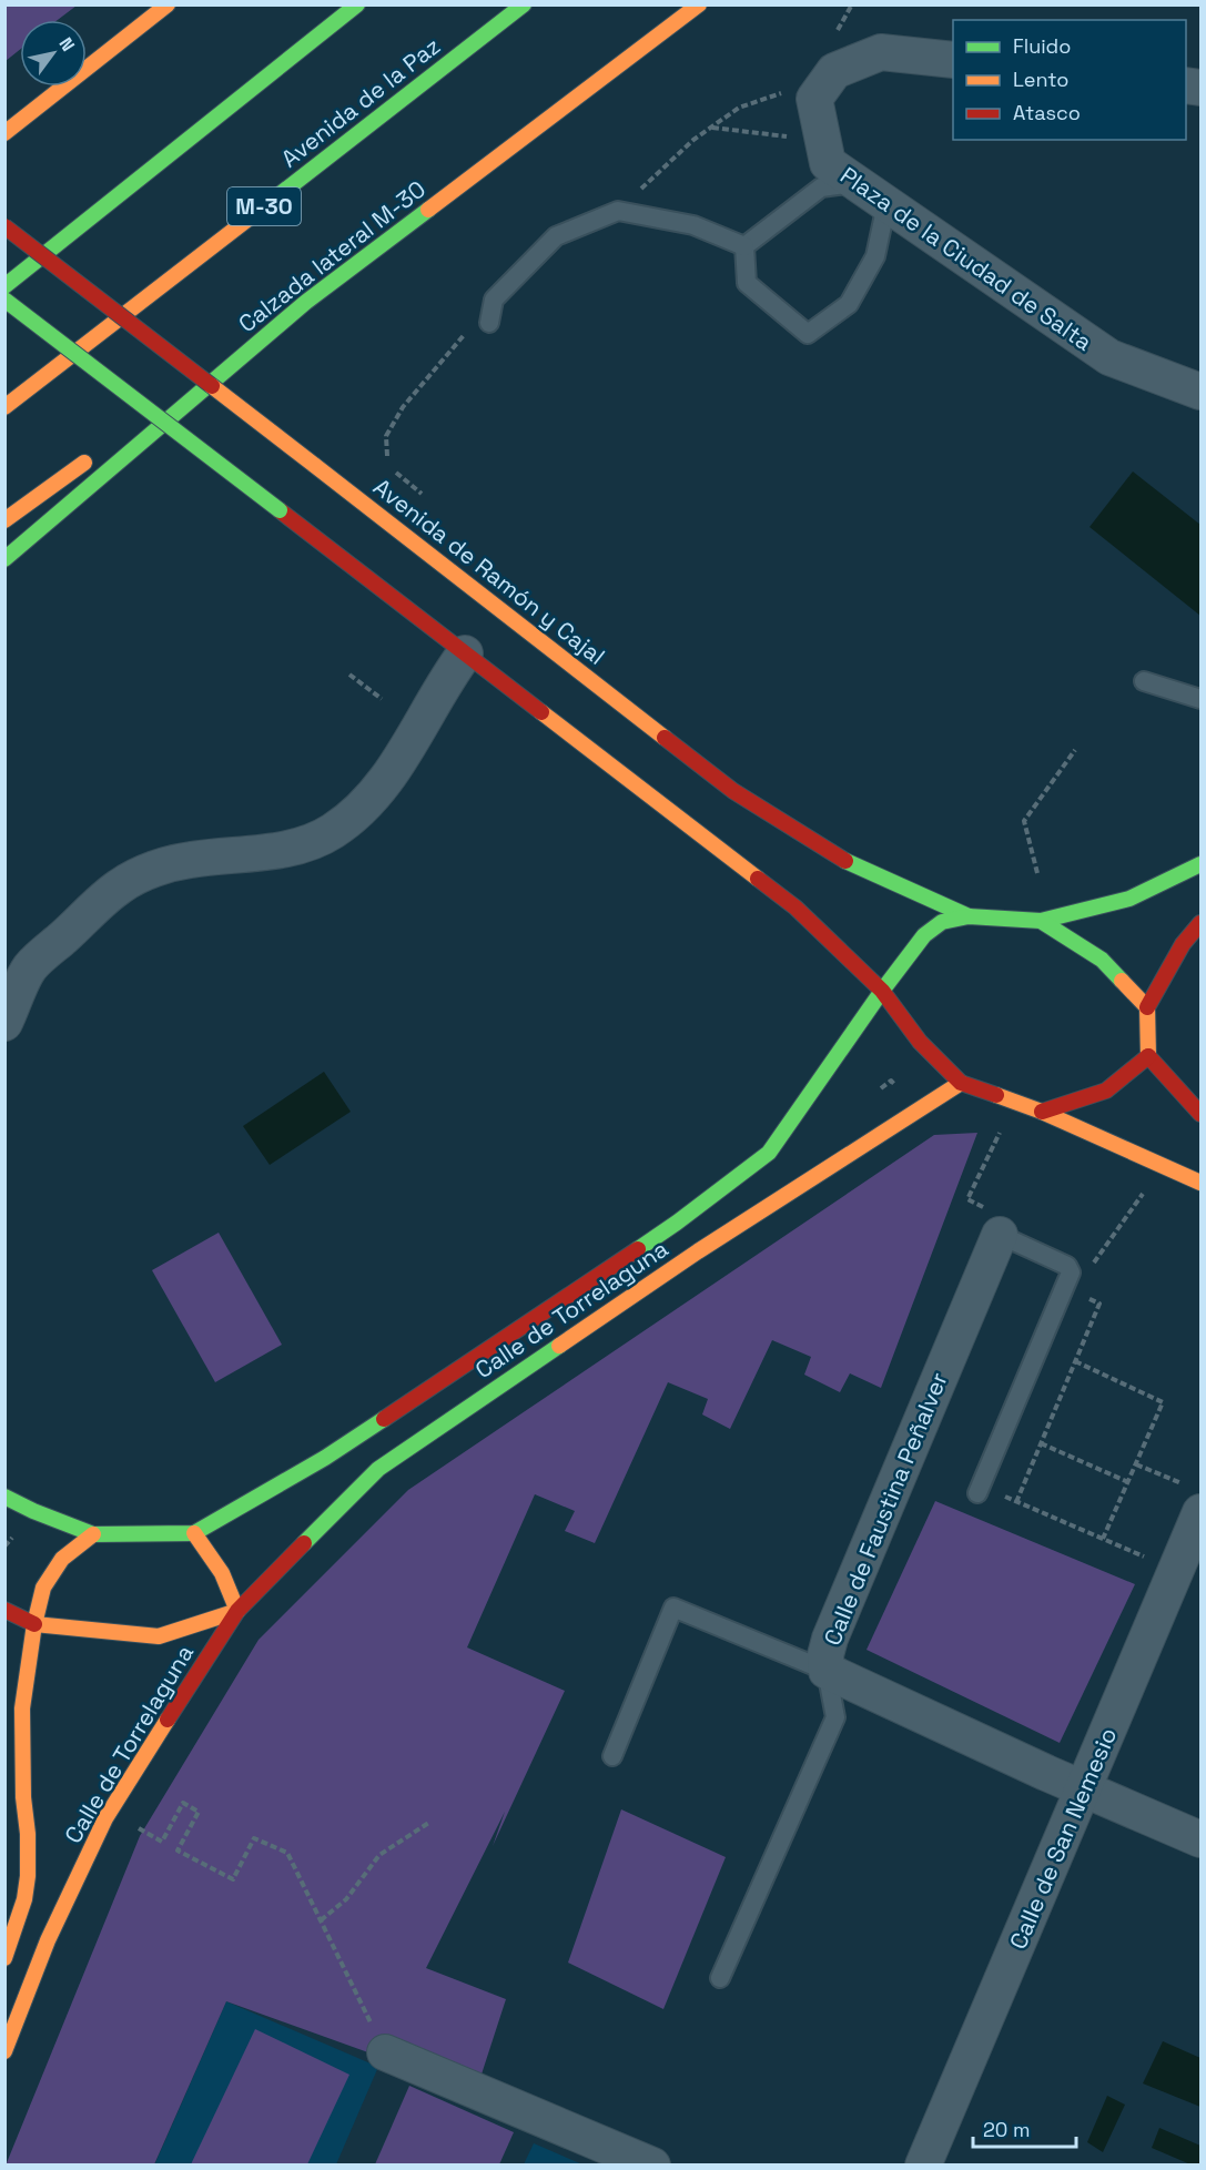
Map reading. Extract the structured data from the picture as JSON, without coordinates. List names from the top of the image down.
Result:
{
  "streets": {
    "main road": [
      "Avenida de la Paz",
      "M-30",
      "Calzada lateral M-30",
      "Avenida de Ramón y Cajal",
      "Calle de Torrelaguna"
    ],
    "street": ["Plaza de la Ciudad de Salta", "Calle de Faustina Peñalver", "Calle de San Nemesio"]
  },
  "crossings": [
    ["Avenida de Ramón y Cajal", "Calle de Torrelaguna"],
    ["Calle de Faustina Peñalver", "Calle de San Nemesio"]
  ],
  "legend": ["Fluido", "Lento", "Atasco"],
  "scale_bar": "20 m",
  "north": "top right"
}
